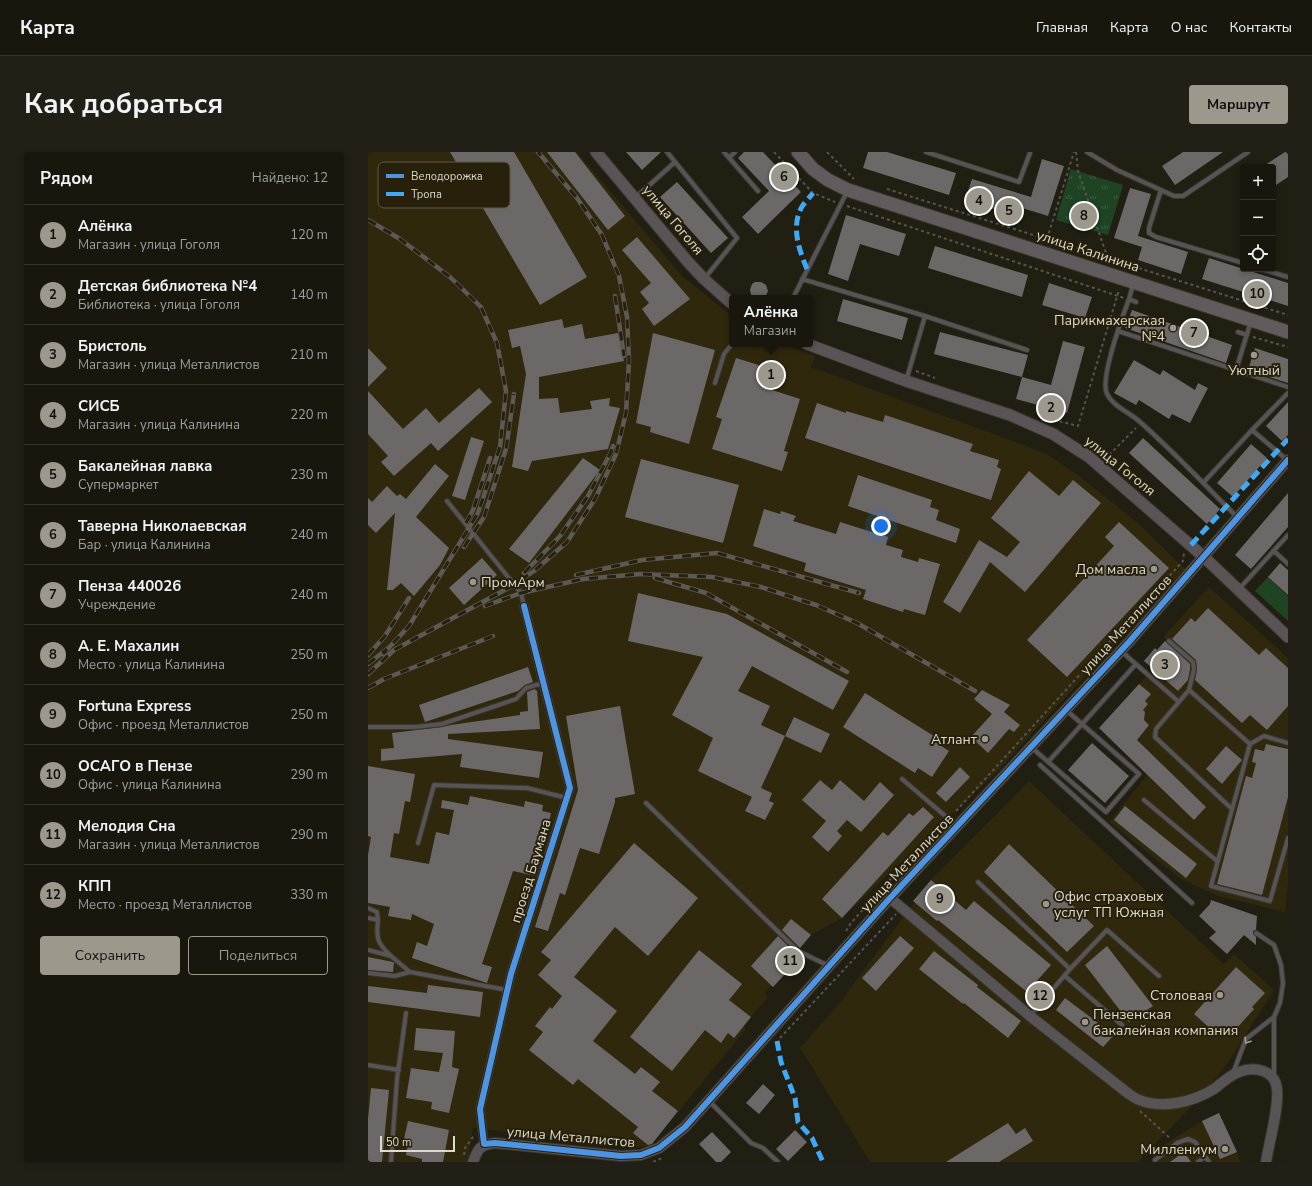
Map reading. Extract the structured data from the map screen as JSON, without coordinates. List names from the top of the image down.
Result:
{
  "streets": {
    "main road": ["улица Гоголя", "улица Калинина"],
    "street": ["улица Металлистов", "проезд Баумана"]
  },
  "crossings": [
    ["улица Гоголя", "улица Металлистов"],
    ["улица Металлистов", "проезд Баумана"]
  ],
  "places": [
    "Парикмахерская №4",
    "Уютный",
    "Дом масла",
    "ПромАрм",
    "Атлант",
    "Офис страховых услуг ТП Южная",
    "Столовая",
    "Пензенская бакалейная компания",
    "Миллениум"
  ],
  "legend": ["Велодорожка", "Тропа"],
  "scale_bar": "50 m",
  "page": {
    "header": "Карта",
    "nav": [
      "Главная",
      "Карта",
      "О нас",
      "Контакты"
    ],
    "title": "Как добраться",
    "buttons": [
      "Маршрут",
      ["Сохранить", "Поделиться"]
    ],
    "heading": ["Рядом", "Найдено: 12"],
    "pins": [
      "6",
      "4",
      "5",
      "8",
      "10",
      "7",
      "1",
      "2",
      "3",
      "9",
      "11",
      "12"
    ],
    "map_buttons": ["+", "−"],
    "list": [
      {
        "mark": "1",
        "name": "Алёнка",
        "note": "Магазин · улица Гоголя",
        "value": "120 m"
      },
      {
        "mark": "2",
        "name": "Детская библиотека №4",
        "note": "Библиотека · улица Гоголя",
        "value": "140 m"
      },
      {
        "mark": "3",
        "name": "Бристоль",
        "note": "Магазин · улица Металлистов",
        "value": "210 m"
      },
      {
        "mark": "4",
        "name": "СИСБ",
        "note": "Магазин · улица Калинина",
        "value": "220 m"
      },
      {
        "mark": "5",
        "name": "Бакалейная лавка",
        "note": "Супермаркет",
        "value": "230 m"
      },
      {
        "mark": "6",
        "name": "Таверна Николаевская",
        "note": "Бар · улица Калинина",
        "value": "240 m"
      },
      {
        "mark": "7",
        "name": "Пенза 440026",
        "note": "Учреждение",
        "value": "240 m"
      },
      {
        "mark": "8",
        "name": "А. Е. Махалин",
        "note": "Место · улица Калинина",
        "value": "250 m"
      },
      {
        "mark": "9",
        "name": "Fortuna Express",
        "note": "Офис · проезд Металлистов",
        "value": "250 m"
      },
      {
        "mark": "10",
        "name": "ОСАГО в Пензе",
        "note": "Офис · улица Калинина",
        "value": "290 m"
      },
      {
        "mark": "11",
        "name": "Мелодия Сна",
        "note": "Магазин · улица Металлистов",
        "value": "290 m"
      },
      {
        "mark": "12",
        "name": "КПП",
        "note": "Место · проезд Металлистов",
        "value": "330 m"
      }
    ],
    "popup": ["Алёнка", "Магазин"],
    "scale": "50 m"
  }
}
